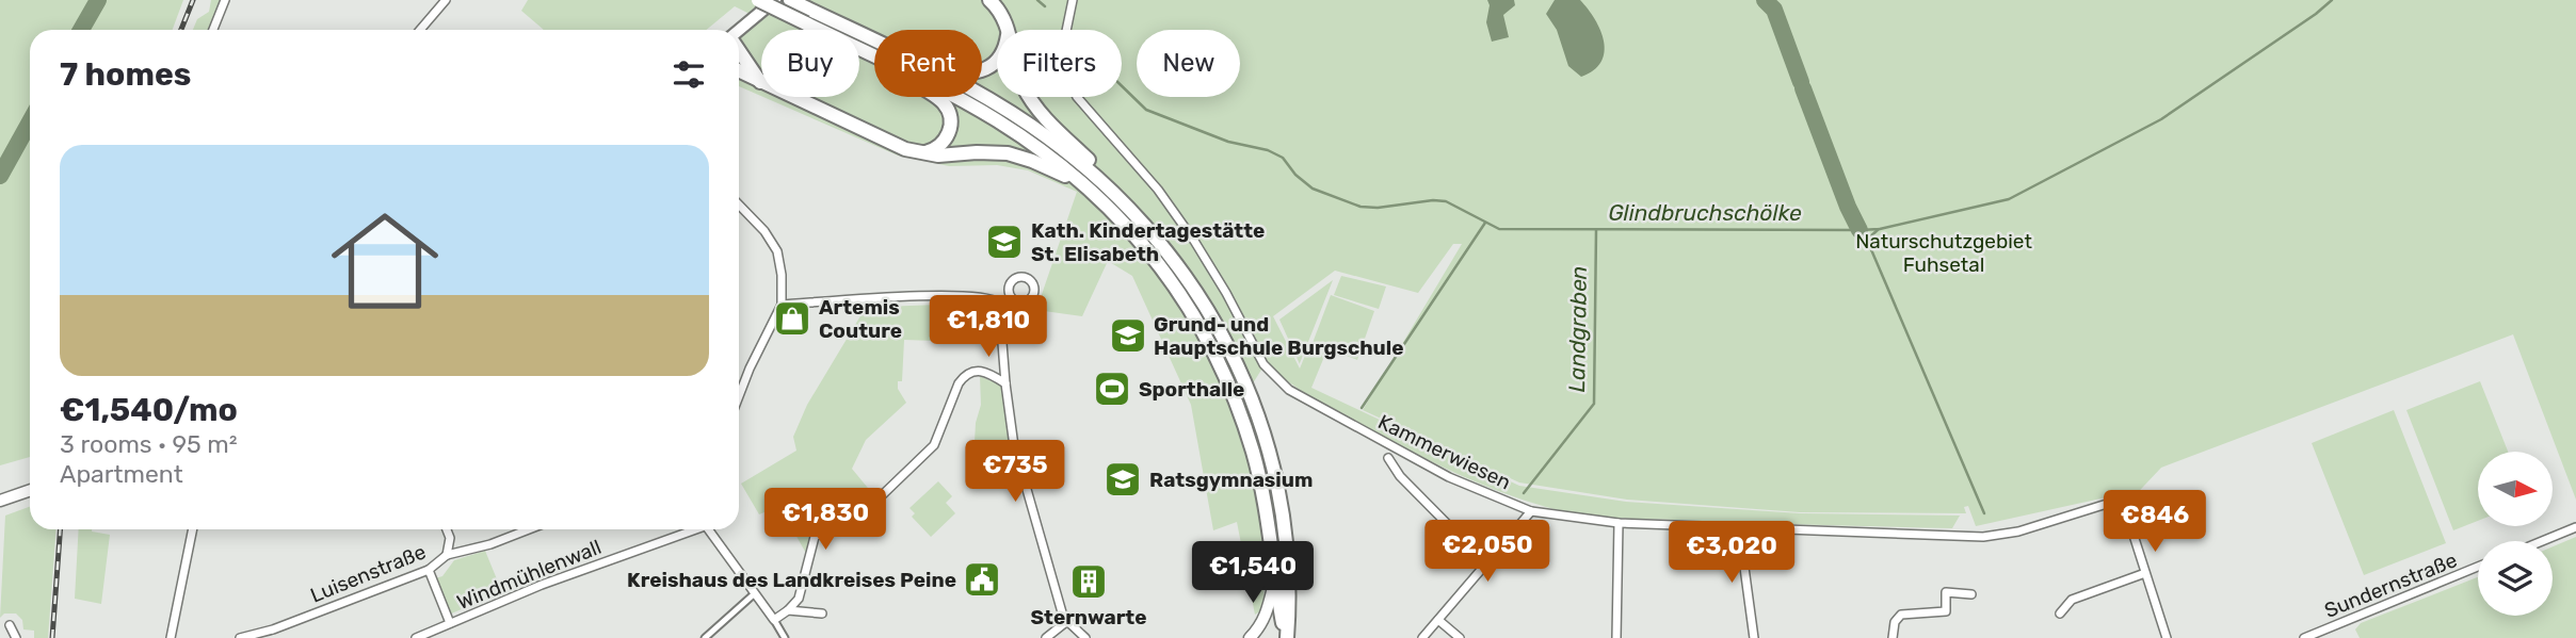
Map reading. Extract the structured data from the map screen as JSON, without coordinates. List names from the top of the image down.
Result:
{
  "streets": {
    "street": [
      "Kammerwiesen",
      "Luisenstraße",
      "Windmühlenwall",
      "Sundernstraße"
    ]
  },
  "crossings": [
    ["Luisenstraße", "Windmühlenwall"]
  ],
  "water": ["Glindbruchschölke", "Landgraben"],
  "parks": ["Naturschutzgebiet Fuhsetal"],
  "places": {
    "school or university": ["Kath. Kindertagestätte St. Elisabeth", "Grund- und Hauptschule Burgschule", "Ratsgymnasium"],
    "shop": ["Artemis Couture"],
    "sports": ["Sporthalle"],
    "public building": ["Kreishaus des Landkreises Peine"],
    "building": ["Sternwarte"]
  },
  "north": "right",
  "page": {
    "chip": [
      "Buy",
      "Rent",
      "Filters",
      "New"
    ],
    "heading": "7 homes",
    "list": [
      {
        "name": "€1,540/mo",
        "note": "3 rooms · 95 m² · Apartment"
      }
    ],
    "price": [
      "€1,810",
      "€735",
      "€1,830",
      "€846",
      "€2,050",
      "€3,020",
      "€1,540"
    ]
  }
}
